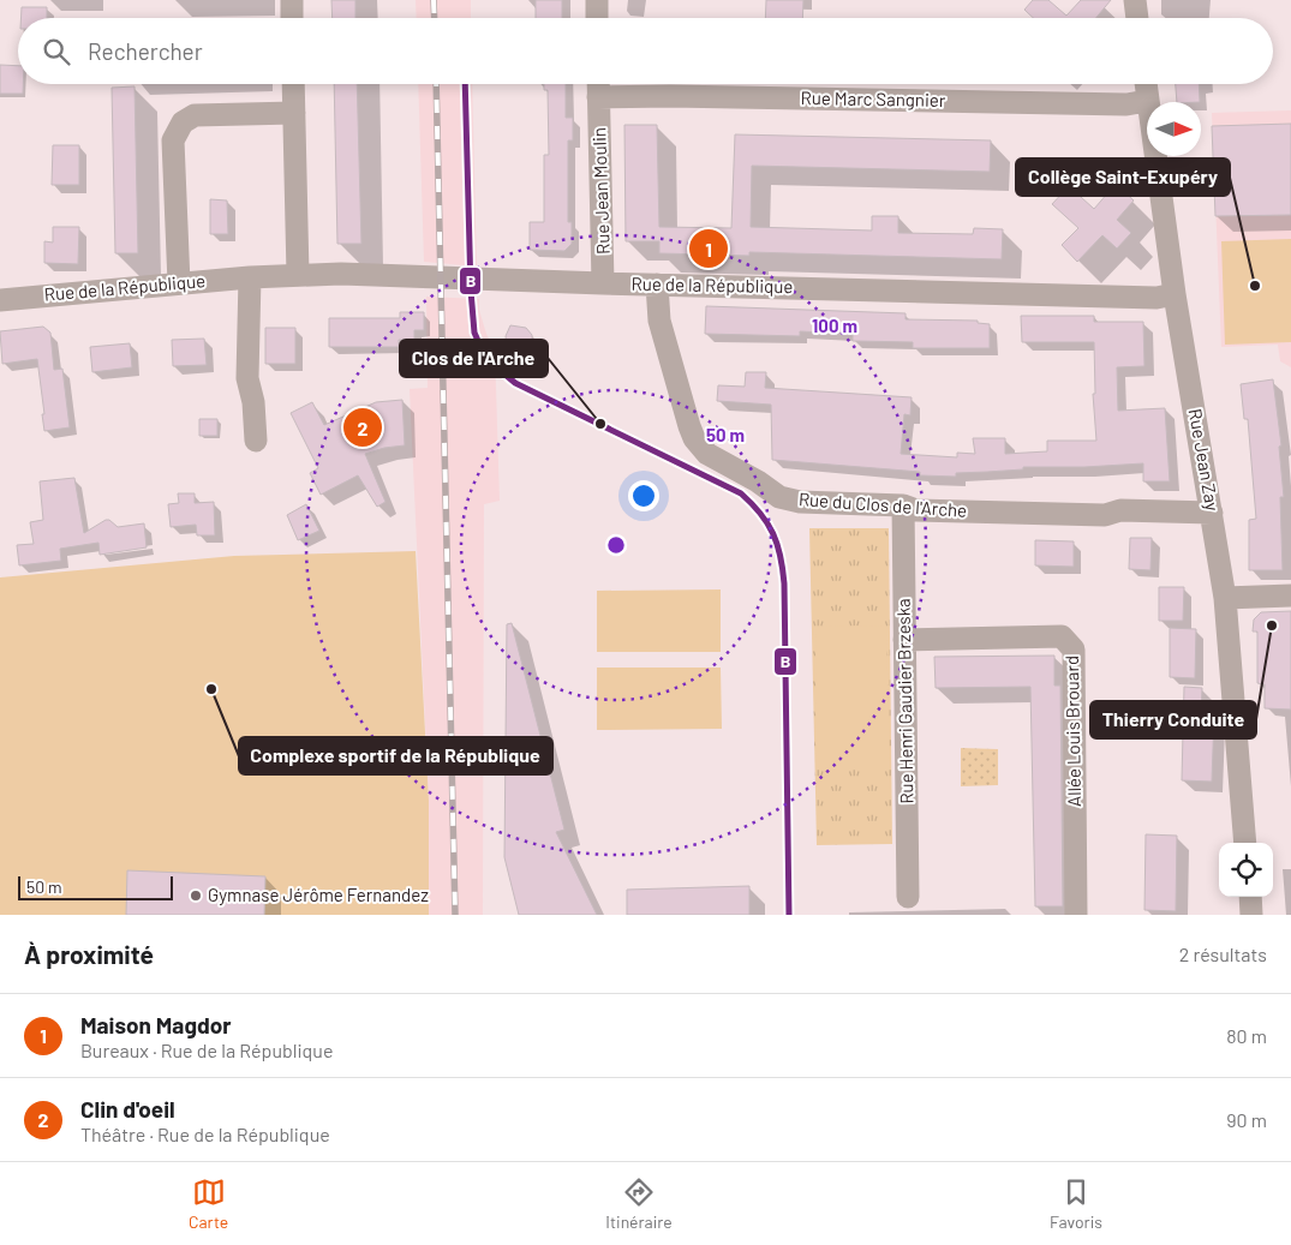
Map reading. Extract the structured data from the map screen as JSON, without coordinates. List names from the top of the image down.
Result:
{
  "streets": {
    "street": [
      "Rue Marc Sangnier",
      "Rue Jean Moulin",
      "Rue de la République",
      "Rue Jean Zay",
      "Rue du Clos de l'Arche",
      "Rue Henri Gaudier Brzeska",
      "Allée Louis Brouard"
    ]
  },
  "crossings": [
    ["Rue Marc Sangnier", "Rue Jean Moulin"],
    ["Rue Marc Sangnier", "Rue Jean Zay"],
    ["Rue Jean Moulin", "Rue de la République"],
    ["Rue de la République", "Rue Jean Zay"],
    ["Rue de la République", "Rue du Clos de l'Arche"],
    ["Rue Jean Zay", "Rue du Clos de l'Arche"],
    ["Rue du Clos de l'Arche", "Rue Henri Gaudier Brzeska"],
    ["Rue Henri Gaudier Brzeska", "Allée Louis Brouard"]
  ],
  "places": [
    "Collège Saint-Exupéry",
    "Clos de l'Arche",
    "Thierry Conduite",
    "Complexe sportif de la République",
    "Gymnase Jérôme Fernandez"
  ],
  "lines": ["transit line B"],
  "scale_bar": "50 m",
  "north": "right",
  "page": {
    "search": "Rechercher",
    "pins": ["1", "2"],
    "scale": "50 m",
    "heading": ["À proximité", "2 résultats"],
    "list": [
      {
        "mark": "1",
        "name": "Maison Magdor",
        "note": "Bureaux · Rue de la République",
        "value": "80 m"
      },
      {
        "mark": "2",
        "name": "Clin d'oeil",
        "note": "Théâtre · Rue de la République",
        "value": "90 m"
      }
    ],
    "nav": ["Carte", "Itinéraire", "Favoris"]
  },
  "rings": ["100 m", "50 m"]
}
